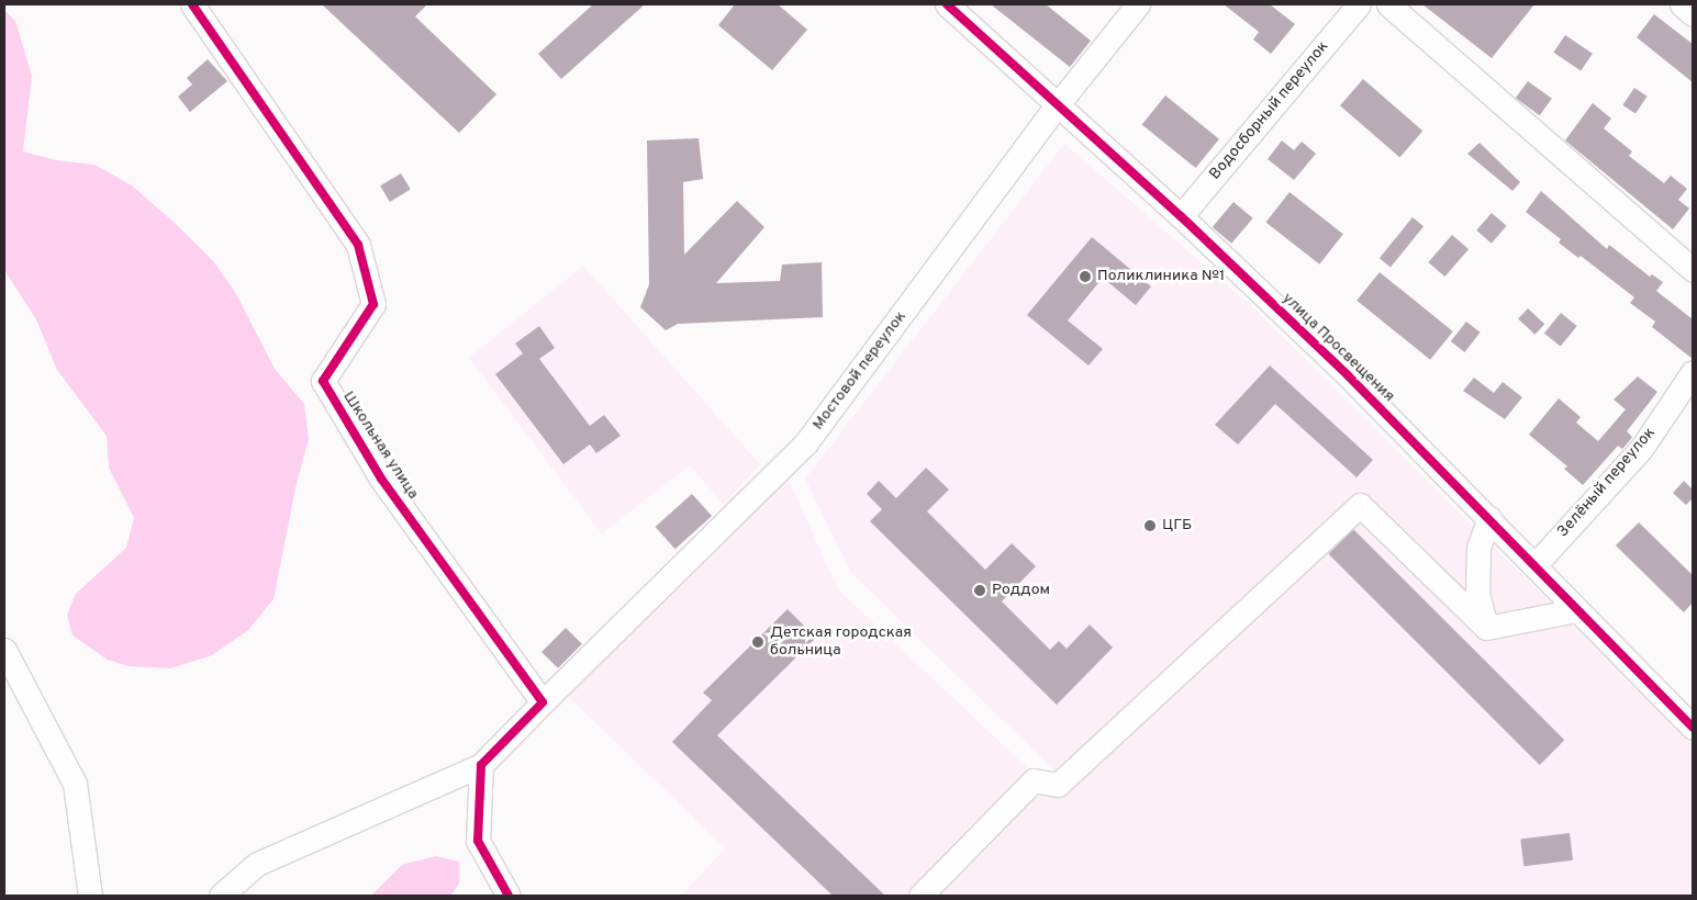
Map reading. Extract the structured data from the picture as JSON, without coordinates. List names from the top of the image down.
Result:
{
  "streets": {
    "street": [
      "Водосборный переулок",
      "улица Просвещения",
      "Мостовой переулок",
      "Школьная улица",
      "Зелёный переулок"
    ]
  },
  "crossings": [
    ["Водосборный переулок", "улица Просвещения"],
    ["улица Просвещения", "Мостовой переулок"],
    ["улица Просвещения", "Зелёный переулок"],
    ["Мостовой переулок", "Школьная улица"]
  ],
  "places": [
    "Поликлиника №1",
    "ЦГБ",
    "Роддом",
    "Детская городская больница"
  ]
}
